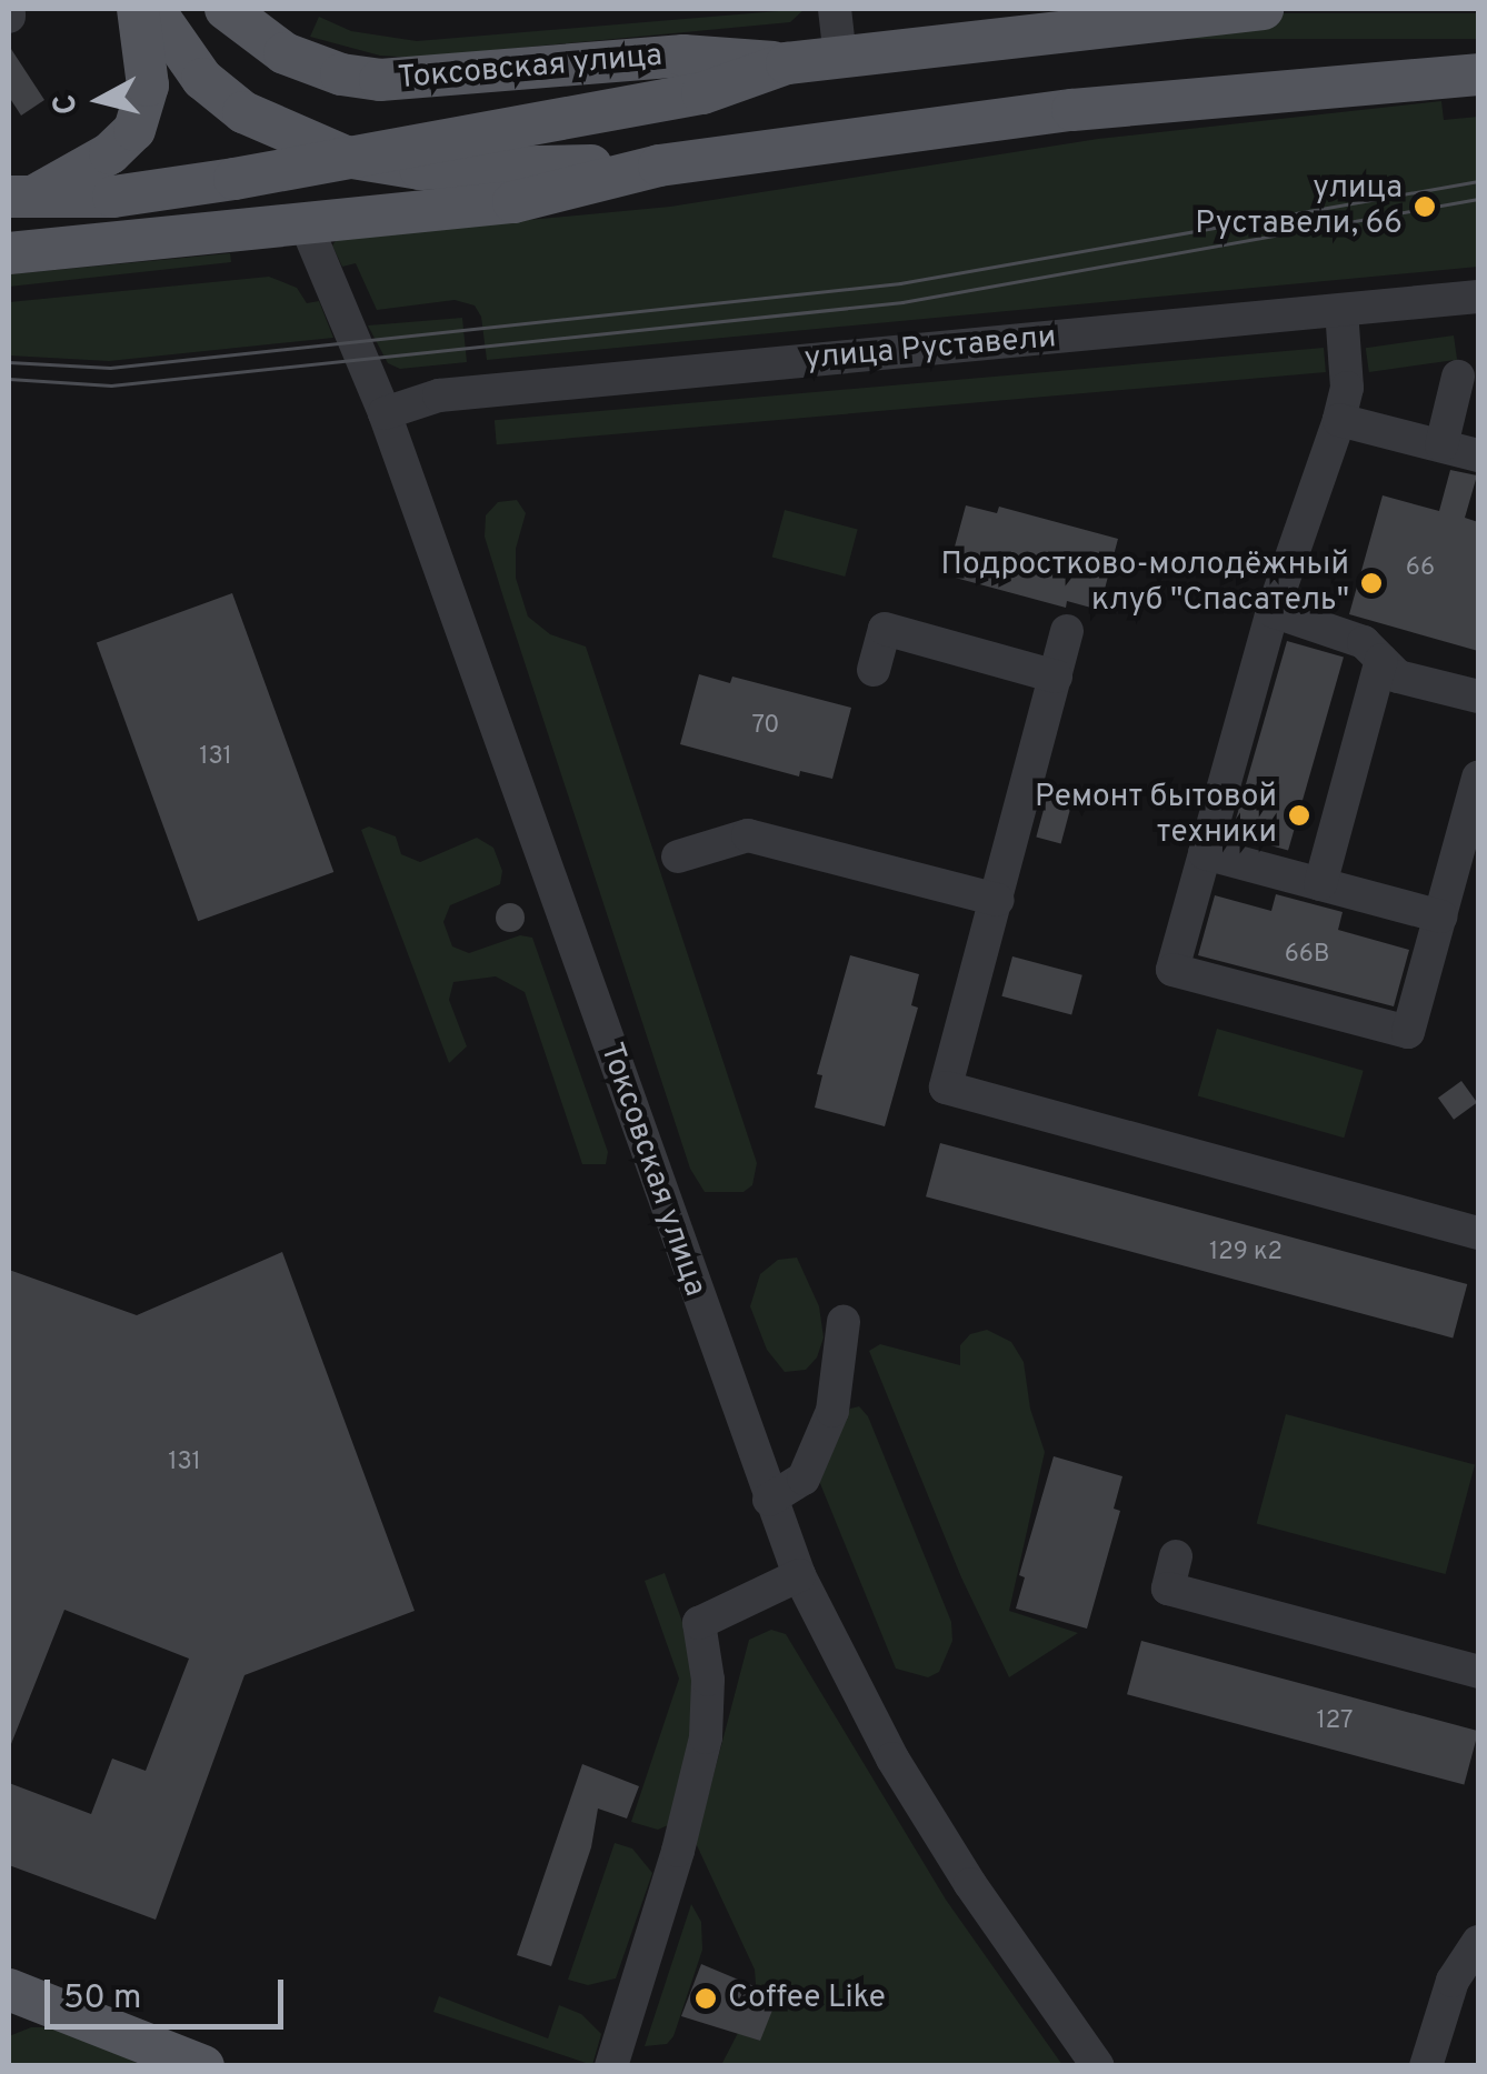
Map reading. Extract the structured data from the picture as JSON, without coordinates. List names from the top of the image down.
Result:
{
  "streets": {
    "main road": ["Токсовская улица"],
    "street": ["улица Руставели"]
  },
  "crossings": [
    ["Токсовская улица", "улица Руставели"]
  ],
  "places": [
    "улица Руставели, 66",
    "Подростково-молодёжный клуб \"Спасатель\"",
    "Ремонт бытовой техники",
    "Coffee Like"
  ],
  "house_numbers": [
    "66",
    "70",
    "131",
    "66В",
    "129 к2",
    "131",
    "127"
  ],
  "scale_bar": "50 m",
  "north": "left"
}
